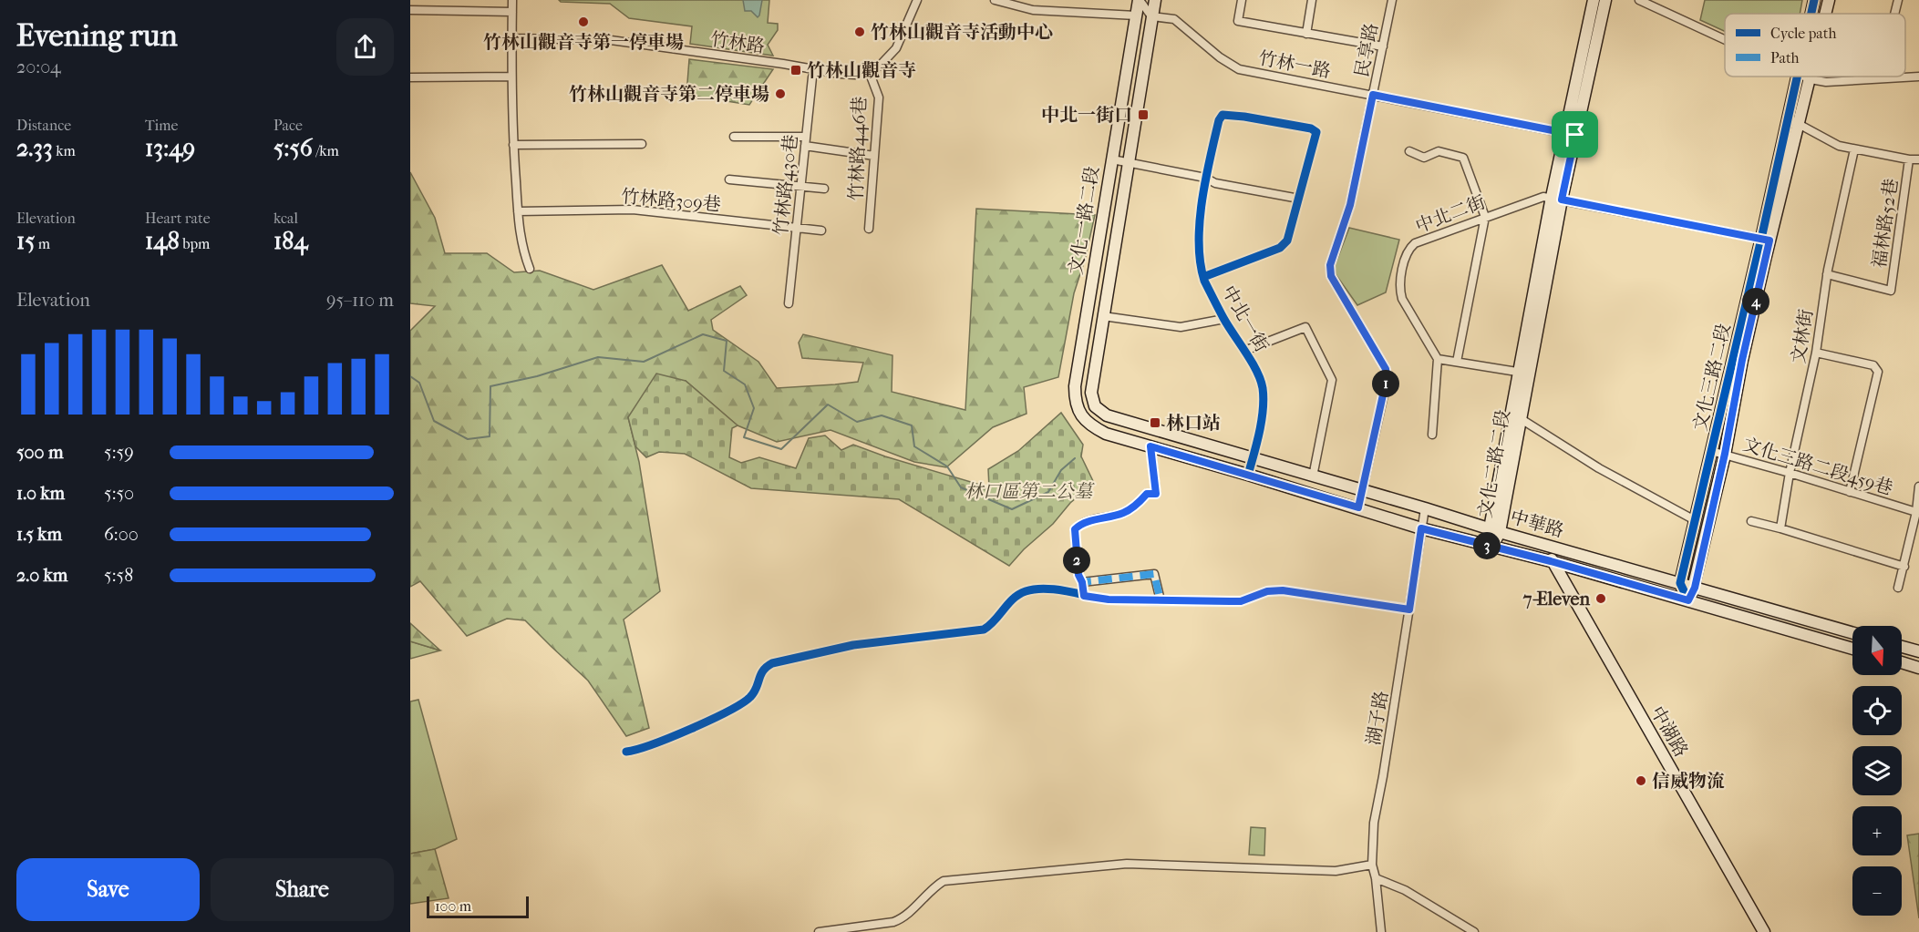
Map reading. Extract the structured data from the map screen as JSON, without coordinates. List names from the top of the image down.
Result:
{
  "streets": {
    "street": [
      "竹林路",
      "民享路",
      "竹林一路",
      "竹林路446巷",
      "竹林路430巷",
      "竹林路309巷",
      "中北二街",
      "文化一路二段",
      "福林路52巷",
      "中北一街",
      "文林街",
      "文化三路二段",
      "文化二路二段",
      "文化三路二段459巷",
      "中華路",
      "湖子路",
      "中湖路"
    ]
  },
  "crossings": [
    ["竹林路", "竹林路446巷"],
    ["竹林路", "竹林路430巷"],
    ["民享路", "竹林一路"],
    ["民享路", "中華路"],
    ["竹林一路", "文化一路二段"],
    ["竹林一路", "文化二路二段"],
    ["竹林路430巷", "竹林路309巷"],
    ["中北二街", "文化二路二段"],
    ["文化一路二段", "中華路"],
    ["福林路52巷", "文林街"],
    ["中北一街", "中華路"],
    ["文林街", "文化三路二段459巷"],
    ["文化三路二段", "文化三路二段459巷"],
    ["文化三路二段", "中華路"],
    ["文化二路二段", "中華路"],
    ["中華路", "湖子路"],
    ["中華路", "中湖路"]
  ],
  "parks": ["林口區第二公墓"],
  "places": {
    "other": [
      "竹林山觀音寺第一停車場",
      "竹林山觀音寺活動中心",
      "竹林山觀音寺第二停車場",
      "7-Eleven",
      "信威物流"
    ],
    "transit": ["竹林山觀音寺", "中北一街口", "林口站"]
  },
  "legend": ["Cycle path", "Path"],
  "scale_bar": "100 m",
  "north": "bottom",
  "page": {
    "heading": ["Evening run", "20:04"],
    "stats": [
      ["Distance", "2.33 km"],
      ["Time", "13:49"],
      ["Pace", "5:56 /km"],
      ["Elevation", "15 m"],
      ["Heart rate", "148 bpm"],
      ["kcal", "184"]
    ],
    "chart": ["Elevation", "95–110 m"],
    "pins": [
      "4",
      "1",
      "3",
      "2"
    ],
    "list": [
      {
        "name": "500 m",
        "note": "5:59"
      },
      {
        "name": "1.0 km",
        "note": "5:50"
      },
      {
        "name": "1.5 km",
        "note": "6:00"
      },
      {
        "name": "2.0 km",
        "note": "5:58"
      }
    ],
    "map_buttons": ["+", "−"],
    "buttons": ["Save", "Share"],
    "scale": "100 m"
  }
}
